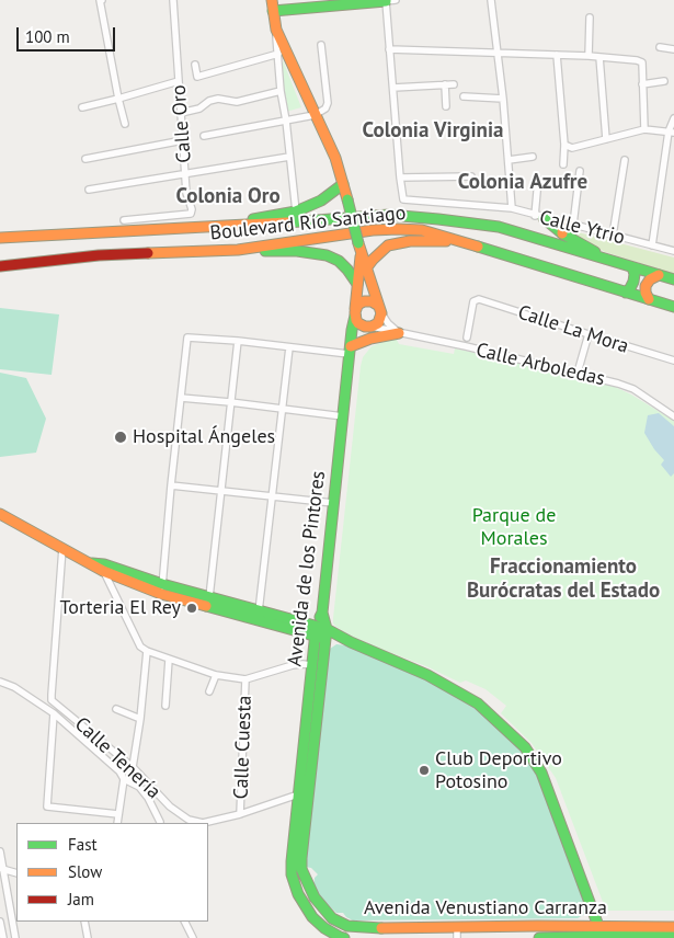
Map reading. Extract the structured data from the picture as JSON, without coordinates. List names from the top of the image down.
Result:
{
  "streets": {
    "main road": ["Boulevard Río Santiago", "Avenida de los Pintores", "Avenida Venustiano Carranza"],
    "street": [
      "Calle Oro",
      "Calle Ytrio",
      "Calle La Mora",
      "Calle Arboledas",
      "Calle Cuesta",
      "Calle Tenería"
    ]
  },
  "crossings": [
    ["Calle Arboledas", "Avenida de los Pintores"],
    ["Avenida de los Pintores", "Calle Tenería"],
    ["Avenida de los Pintores", "Avenida Venustiano Carranza"],
    ["Calle Cuesta", "Calle Tenería"],
    ["Calle Tenería", "Avenida Venustiano Carranza"]
  ],
  "districts": [
    "Colonia Virginia",
    "Colonia Azufre",
    "Colonia Oro",
    "Fraccionamiento Burócratas del Estado"
  ],
  "parks": ["Parque de Morales"],
  "places": ["Hospital Ángeles", "Torteria El Rey", "Club Deportivo Potosino"],
  "legend": ["Fast", "Slow", "Jam"],
  "scale_bar": "100 m"
}
